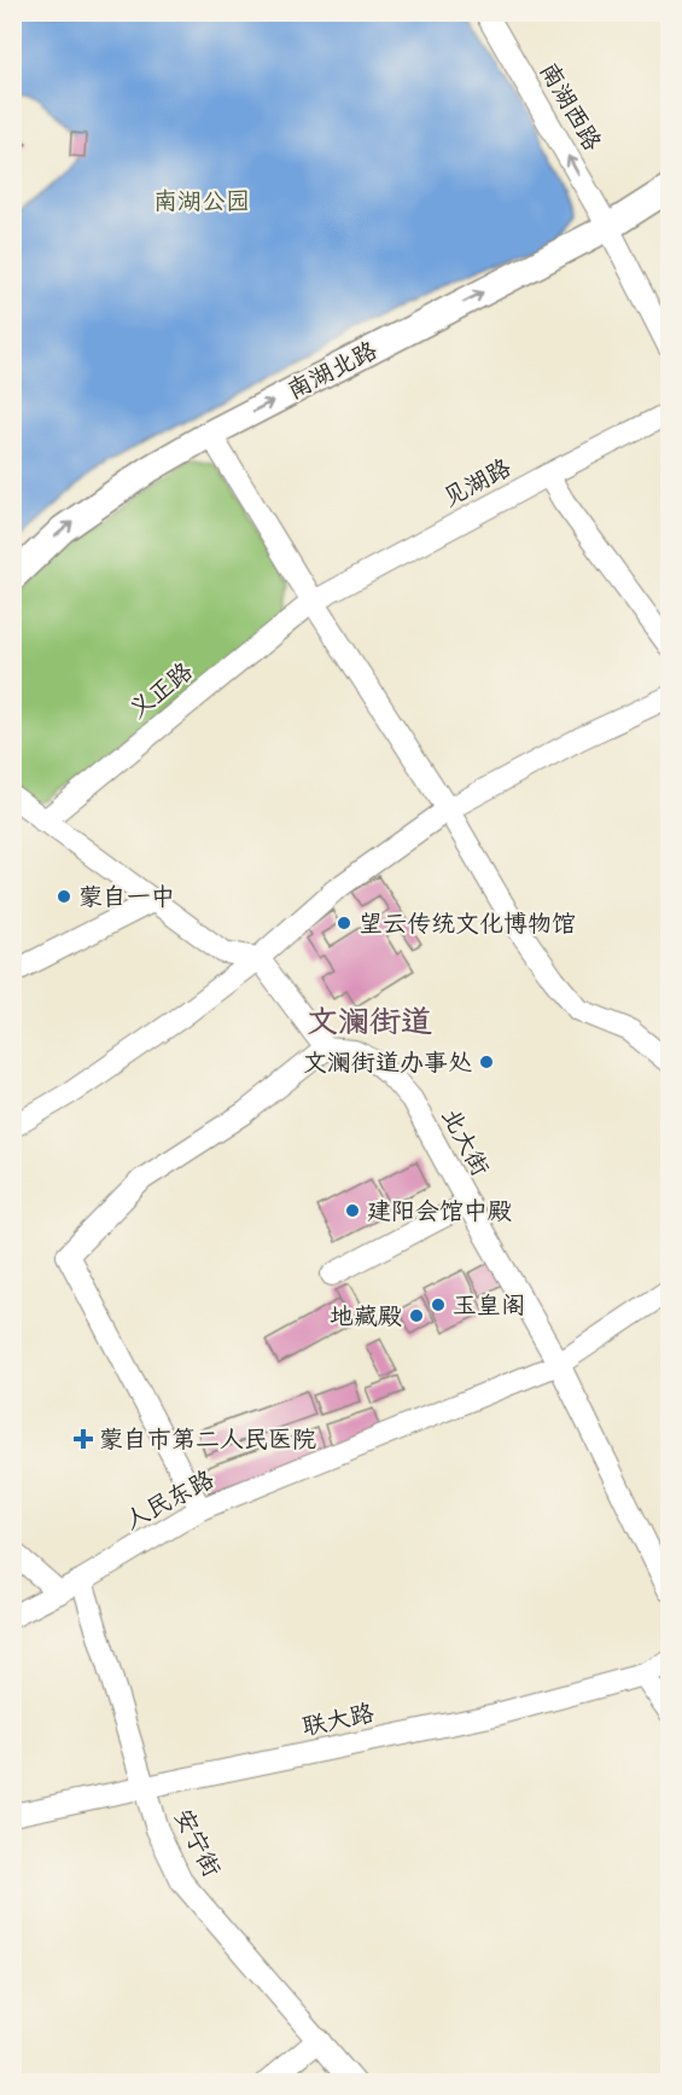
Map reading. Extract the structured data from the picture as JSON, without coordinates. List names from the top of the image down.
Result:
{
  "streets": {
    "main road": ["南湖北路"],
    "street": [
      "南湖西路",
      "见湖路",
      "义正路",
      "北大街",
      "人民东路",
      "联大路",
      "安宁街"
    ]
  },
  "crossings": [
    ["南湖西路", "南湖北路"],
    ["见湖路", "义正路"],
    ["北大街", "人民东路"],
    ["人民东路", "安宁街"],
    ["联大路", "安宁街"]
  ],
  "one_way": ["南湖西路", "南湖北路"],
  "districts": ["文澜街道"],
  "parks": ["南湖公园"],
  "places": {
    "other": [
      "蒙自一中",
      "望云传统文化博物馆",
      "文澜街道办事处",
      "建阳会馆中殿",
      "玉皇阁",
      "地藏殿"
    ],
    "health": ["蒙自市第二人民医院"]
  }
}
